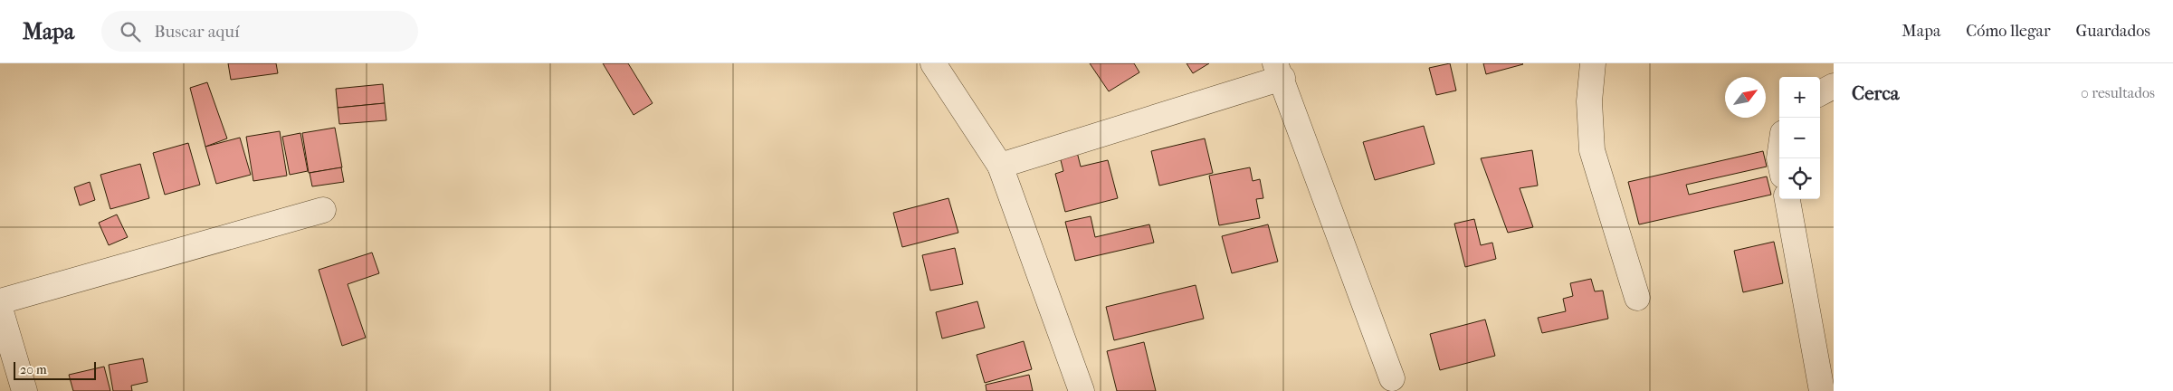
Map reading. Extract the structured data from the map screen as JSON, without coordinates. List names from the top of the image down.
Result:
{
  "scale_bar": "20 m",
  "north": "top right",
  "page": {
    "header": "Mapa",
    "search": "Buscar aquí",
    "nav": ["Mapa", "Cómo llegar", "Guardados"],
    "heading": ["Cerca", "0 resultados"],
    "map_buttons": ["+", "−"],
    "scale": "20 m"
  }
}
